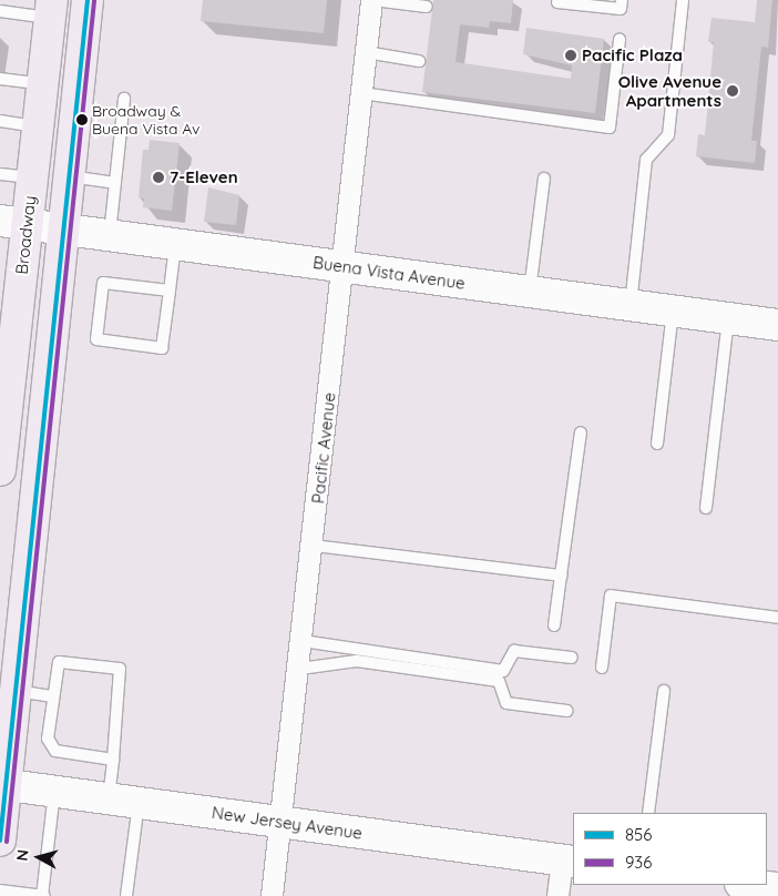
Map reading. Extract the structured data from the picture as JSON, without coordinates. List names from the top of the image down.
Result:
{
  "streets": {
    "main road": ["Broadway"],
    "street": ["Buena Vista Avenue", "Pacific Avenue", "New Jersey Avenue"]
  },
  "crossings": [
    ["Broadway", "Buena Vista Avenue"],
    ["Buena Vista Avenue", "Pacific Avenue"],
    ["Pacific Avenue", "New Jersey Avenue"]
  ],
  "places": [
    "Pacific Plaza",
    "Olive Avenue Apartments",
    "Broadway & Buena Vista Av",
    "7-Eleven"
  ],
  "lines": ["transit line 856", "transit line 936"],
  "legend": ["856", "936"],
  "north": "left"
}
